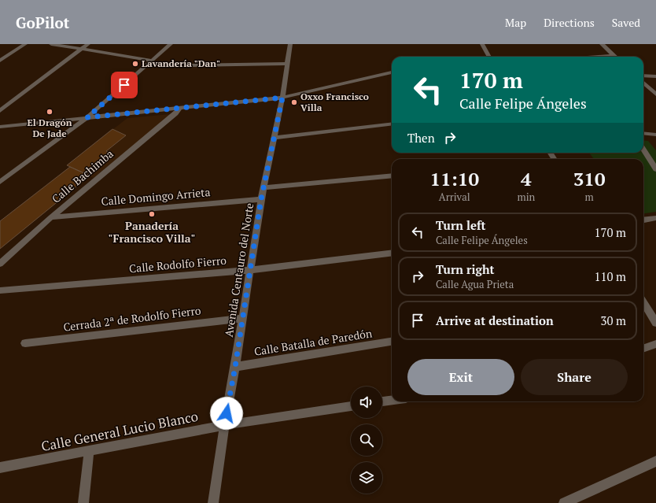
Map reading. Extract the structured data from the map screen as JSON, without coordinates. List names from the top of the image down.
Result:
{
  "streets": {
    "street": [
      "Calle Bachimba",
      "Calle Domingo Arrieta",
      "Calle Rodolfo Fierro",
      "Avenida Centauro del Norte",
      "Cerrada 2ª de Rodolfo Fierro",
      "Calle Batalla de Paredón",
      "Calle General Lucio Blanco"
    ]
  },
  "crossings": [
    ["Calle Bachimba", "Calle Domingo Arrieta"],
    ["Calle Domingo Arrieta", "Avenida Centauro del Norte"],
    ["Calle Rodolfo Fierro", "Avenida Centauro del Norte"],
    ["Avenida Centauro del Norte", "Cerrada 2ª de Rodolfo Fierro"],
    ["Avenida Centauro del Norte", "Calle Batalla de Paredón"],
    ["Avenida Centauro del Norte", "Calle General Lucio Blanco"]
  ],
  "places": [
    "Lavandería \"Dan\"",
    "Oxxo Francisco Villa",
    "El Dragón De Jade",
    "Panadería \"Francisco Villa\""
  ],
  "page": {
    "header": "GoPilot",
    "nav": ["Map", "Directions", "Saved"],
    "turn": ["170 m", "Calle Felipe Ángeles"],
    "then": "Then",
    "eta": [
      "11:10",
      "Arrival",
      "4",
      "min",
      "310",
      "m"
    ],
    "list": [
      {
        "name": "Turn left",
        "note": "Calle Felipe Ángeles",
        "value": "170 m"
      },
      {
        "name": "Turn right",
        "note": "Calle Agua Prieta",
        "value": "110 m"
      },
      {
        "name": "Arrive at destination",
        "value": "30 m"
      }
    ],
    "buttons": ["Exit", "Share"]
  }
}
